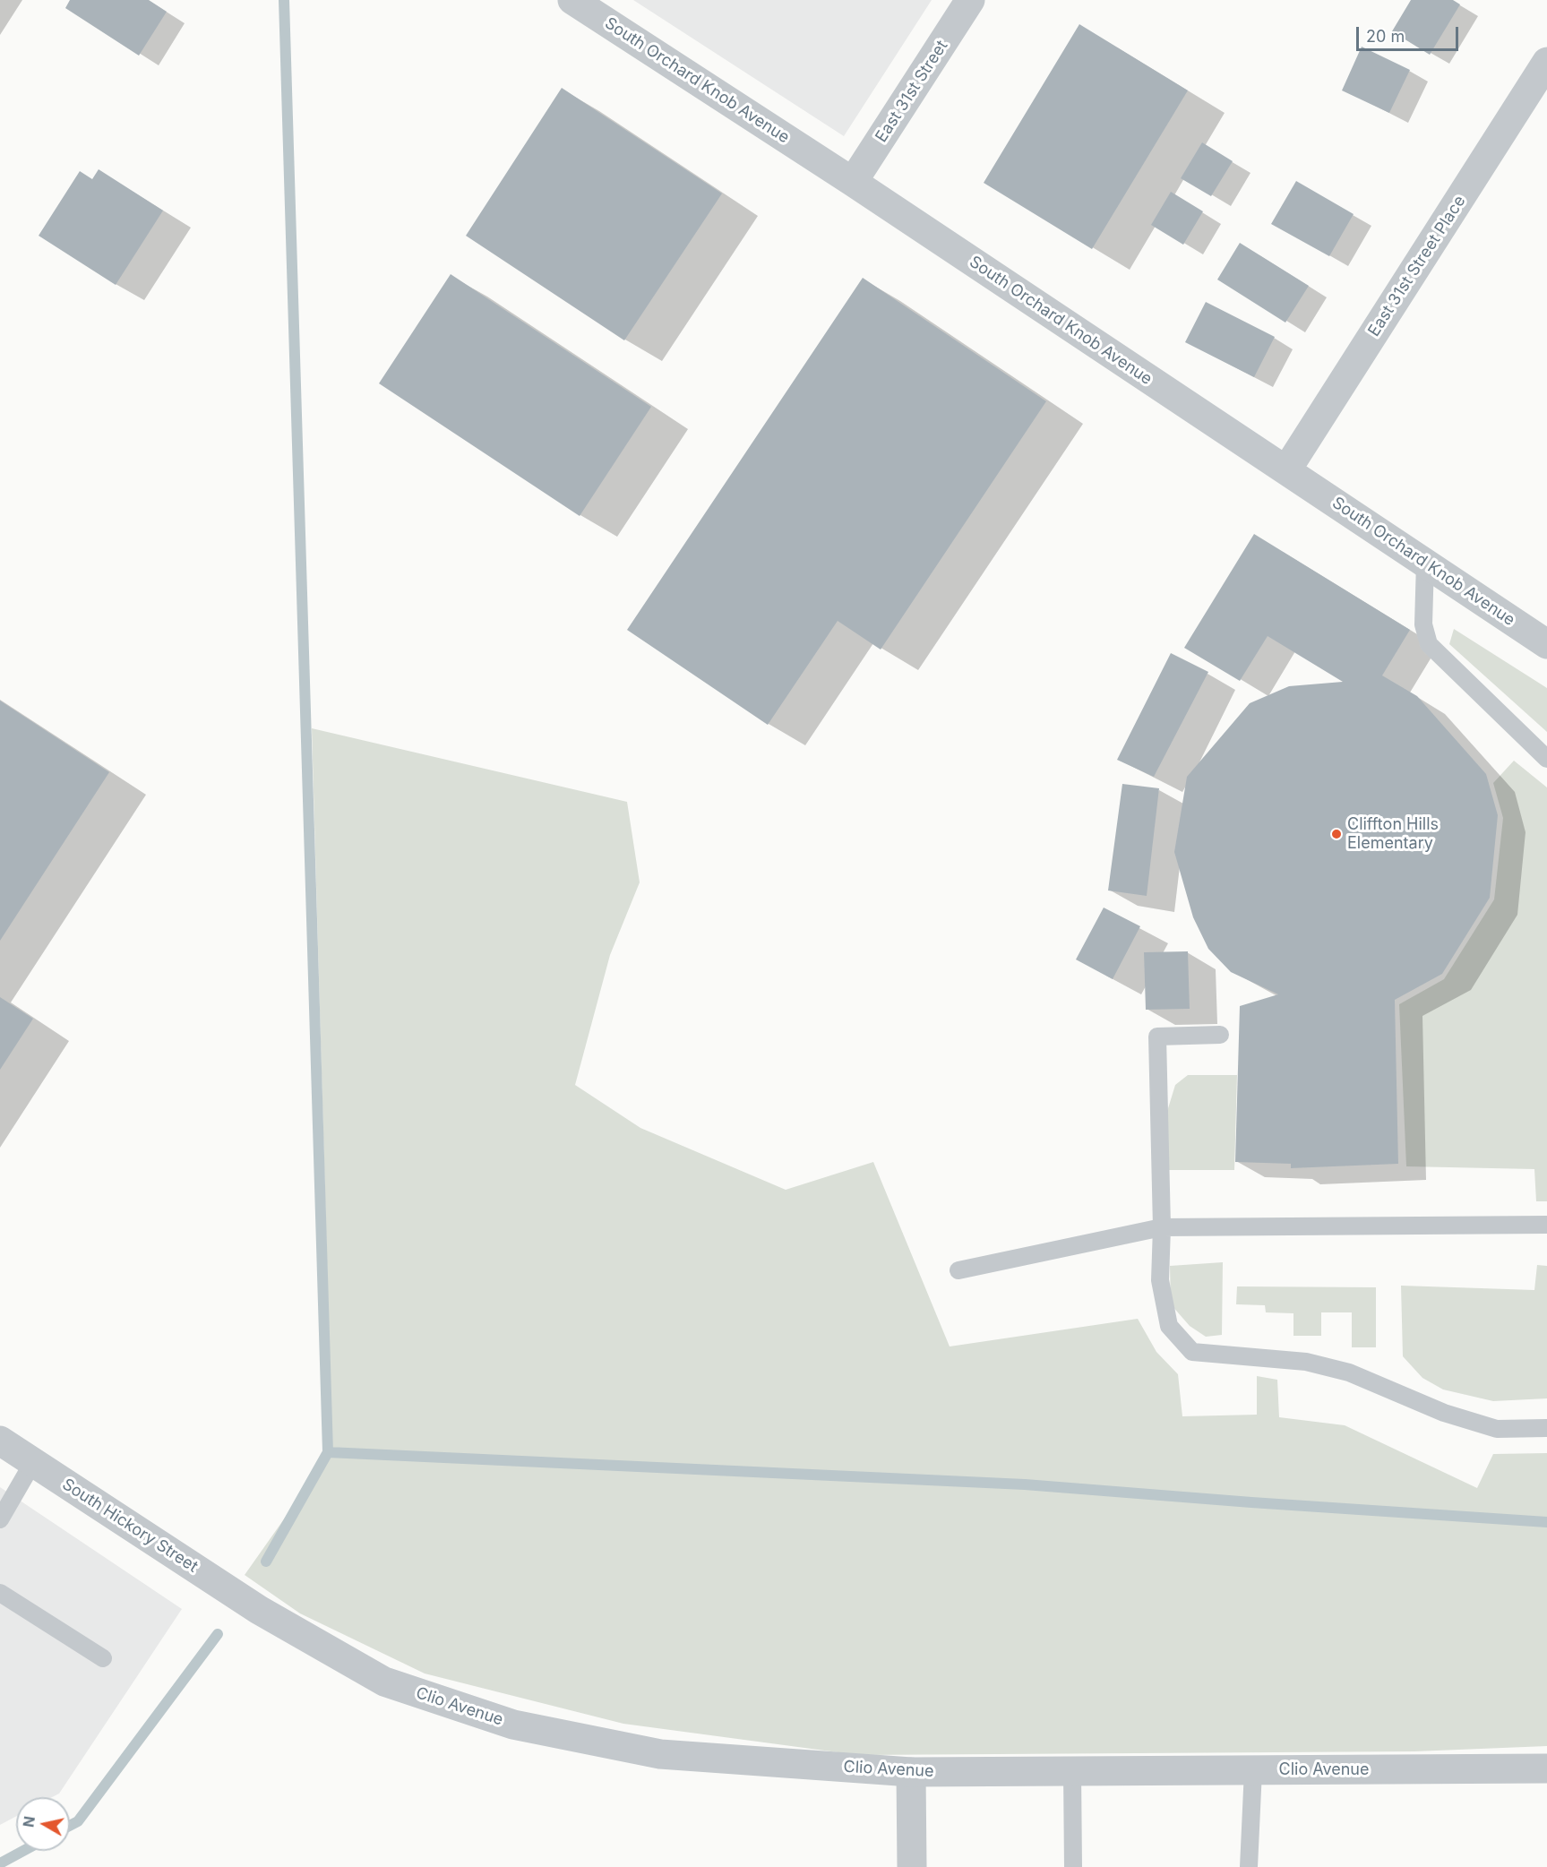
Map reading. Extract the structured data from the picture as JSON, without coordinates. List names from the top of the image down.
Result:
{
  "streets": {
    "street": [
      "South Orchard Knob Avenue",
      "East 31st Street",
      "East 31st Street Place",
      "South Hickory Street",
      "Clio Avenue"
    ]
  },
  "crossings": [
    ["South Orchard Knob Avenue", "East 31st Street"],
    ["South Orchard Knob Avenue", "East 31st Street Place"],
    ["South Hickory Street", "Clio Avenue"]
  ],
  "places": ["Cliffton Hills Elementary"],
  "scale_bar": "20 m",
  "north": "left"
}
